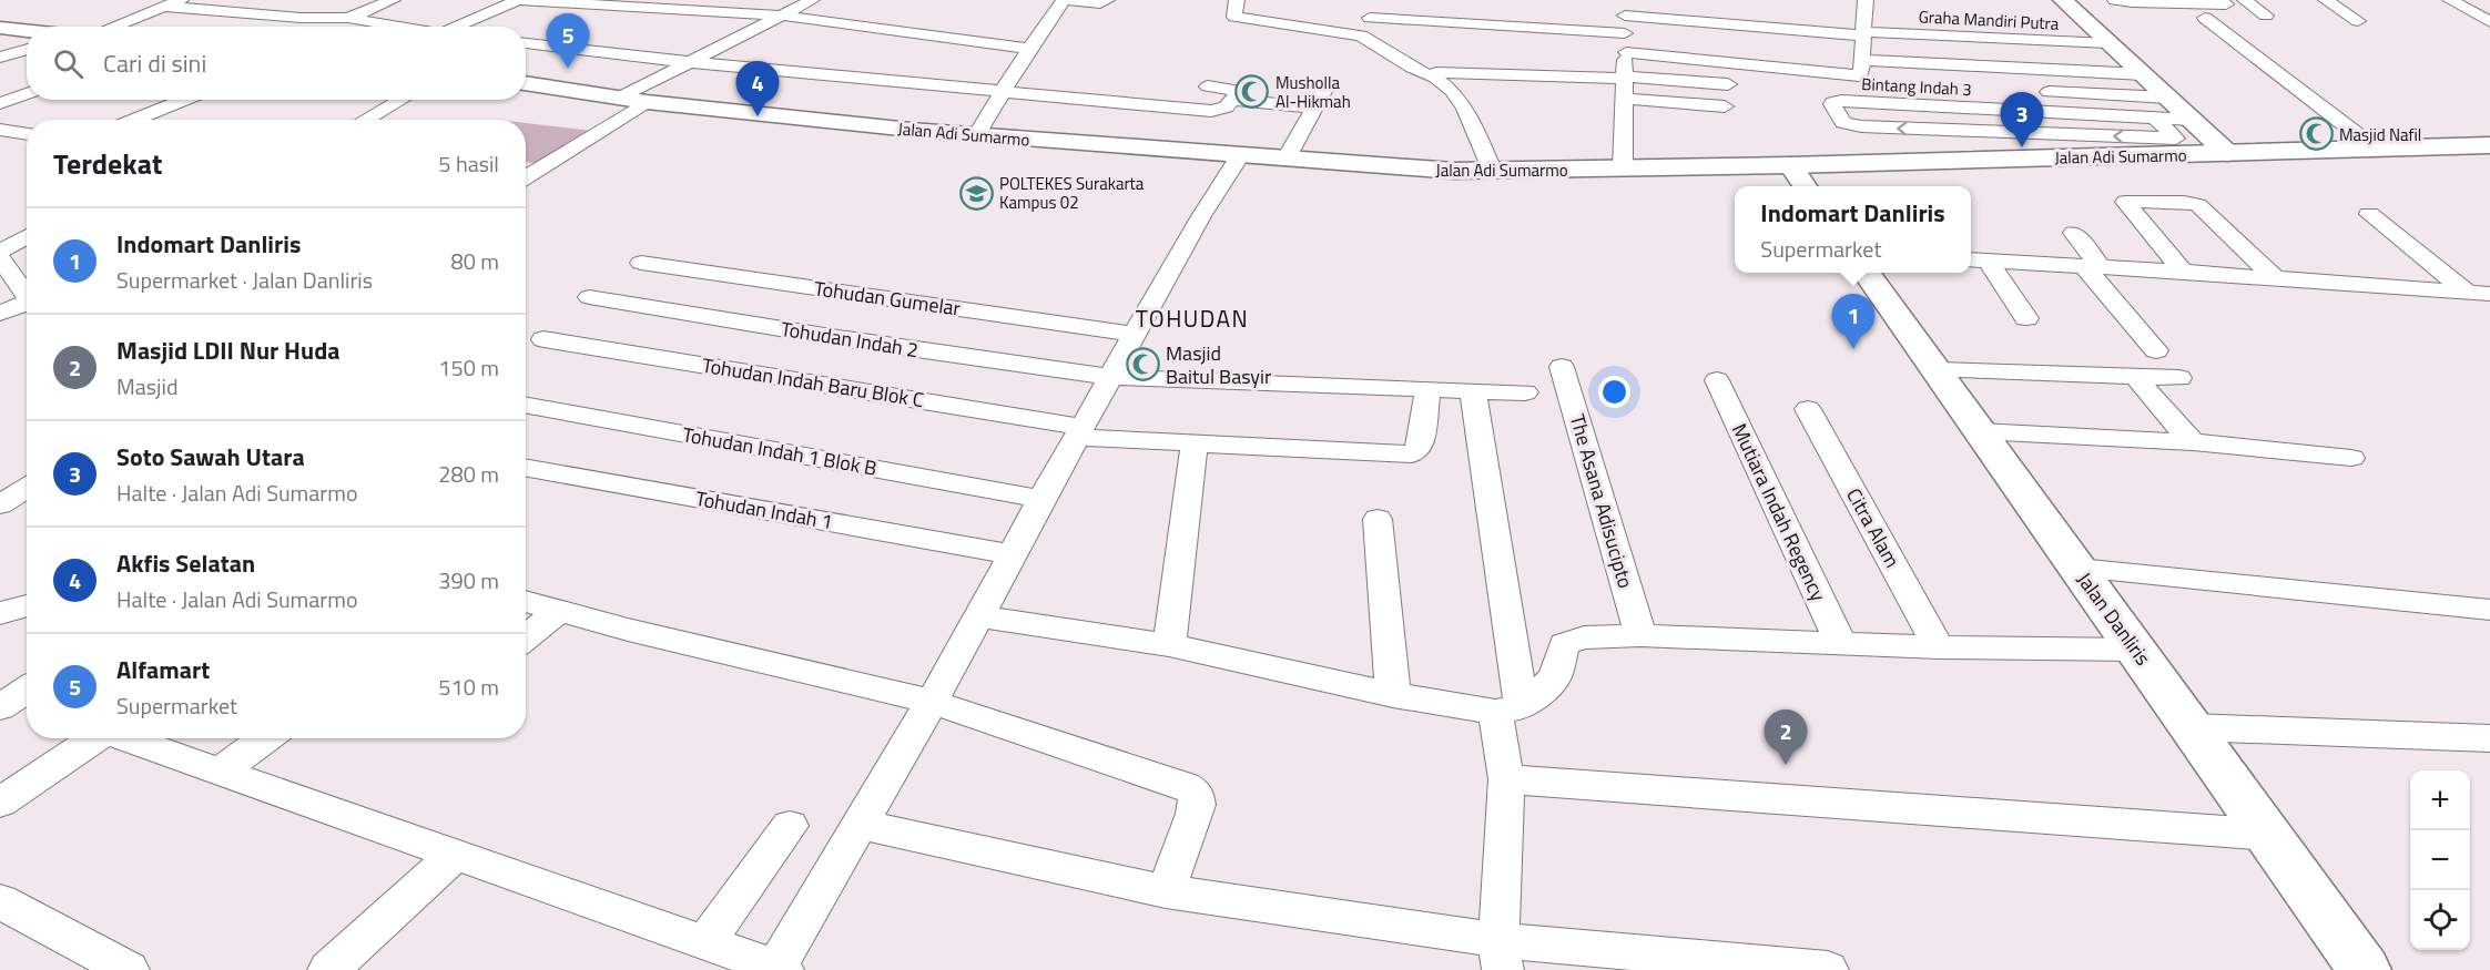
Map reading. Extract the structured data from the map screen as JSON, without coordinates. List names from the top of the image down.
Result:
{
  "streets": {
    "main road": ["Jalan Adi Sumarmo", "Jalan Danliris"],
    "street": [
      "Bintang Indah 3",
      "Tohudan Gumelar",
      "Tohudan Indah 2",
      "Tohudan Indah Baru Blok C",
      "Tohudan Indah 1 Blok B",
      "The Asana Adisucipto",
      "Tohudan Indah 1",
      "Mutiara Indah Regency",
      "Citra Alam"
    ]
  },
  "crossings": [
    ["Tohudan Indah 2", "Tohudan Indah Baru Blok C"]
  ],
  "districts": ["TOHUDAN"],
  "places": {
    "mosque": ["Musholla Al-Hikmah", "Masjid Nafil", "Masjid Baitul Basyir"],
    "school or university": ["POLTEKES Surakarta Kampus 02"]
  },
  "page": {
    "pins": [
      "5",
      "4",
      "3",
      "1",
      "2"
    ],
    "search": "Cari di sini",
    "heading": ["Terdekat", "5 hasil"],
    "popup": ["Indomart Danliris", "Supermarket"],
    "list": [
      {
        "mark": "1",
        "name": "Indomart Danliris",
        "note": "Supermarket · Jalan Danliris",
        "value": "80 m"
      },
      {
        "mark": "2",
        "name": "Masjid LDII Nur Huda",
        "note": "Masjid",
        "value": "150 m"
      },
      {
        "mark": "3",
        "name": "Soto Sawah Utara",
        "note": "Halte · Jalan Adi Sumarmo",
        "value": "280 m"
      },
      {
        "mark": "4",
        "name": "Akfis Selatan",
        "note": "Halte · Jalan Adi Sumarmo",
        "value": "390 m"
      },
      {
        "mark": "5",
        "name": "Alfamart",
        "note": "Supermarket",
        "value": "510 m"
      }
    ],
    "map_buttons": ["+", "−"]
  }
}
